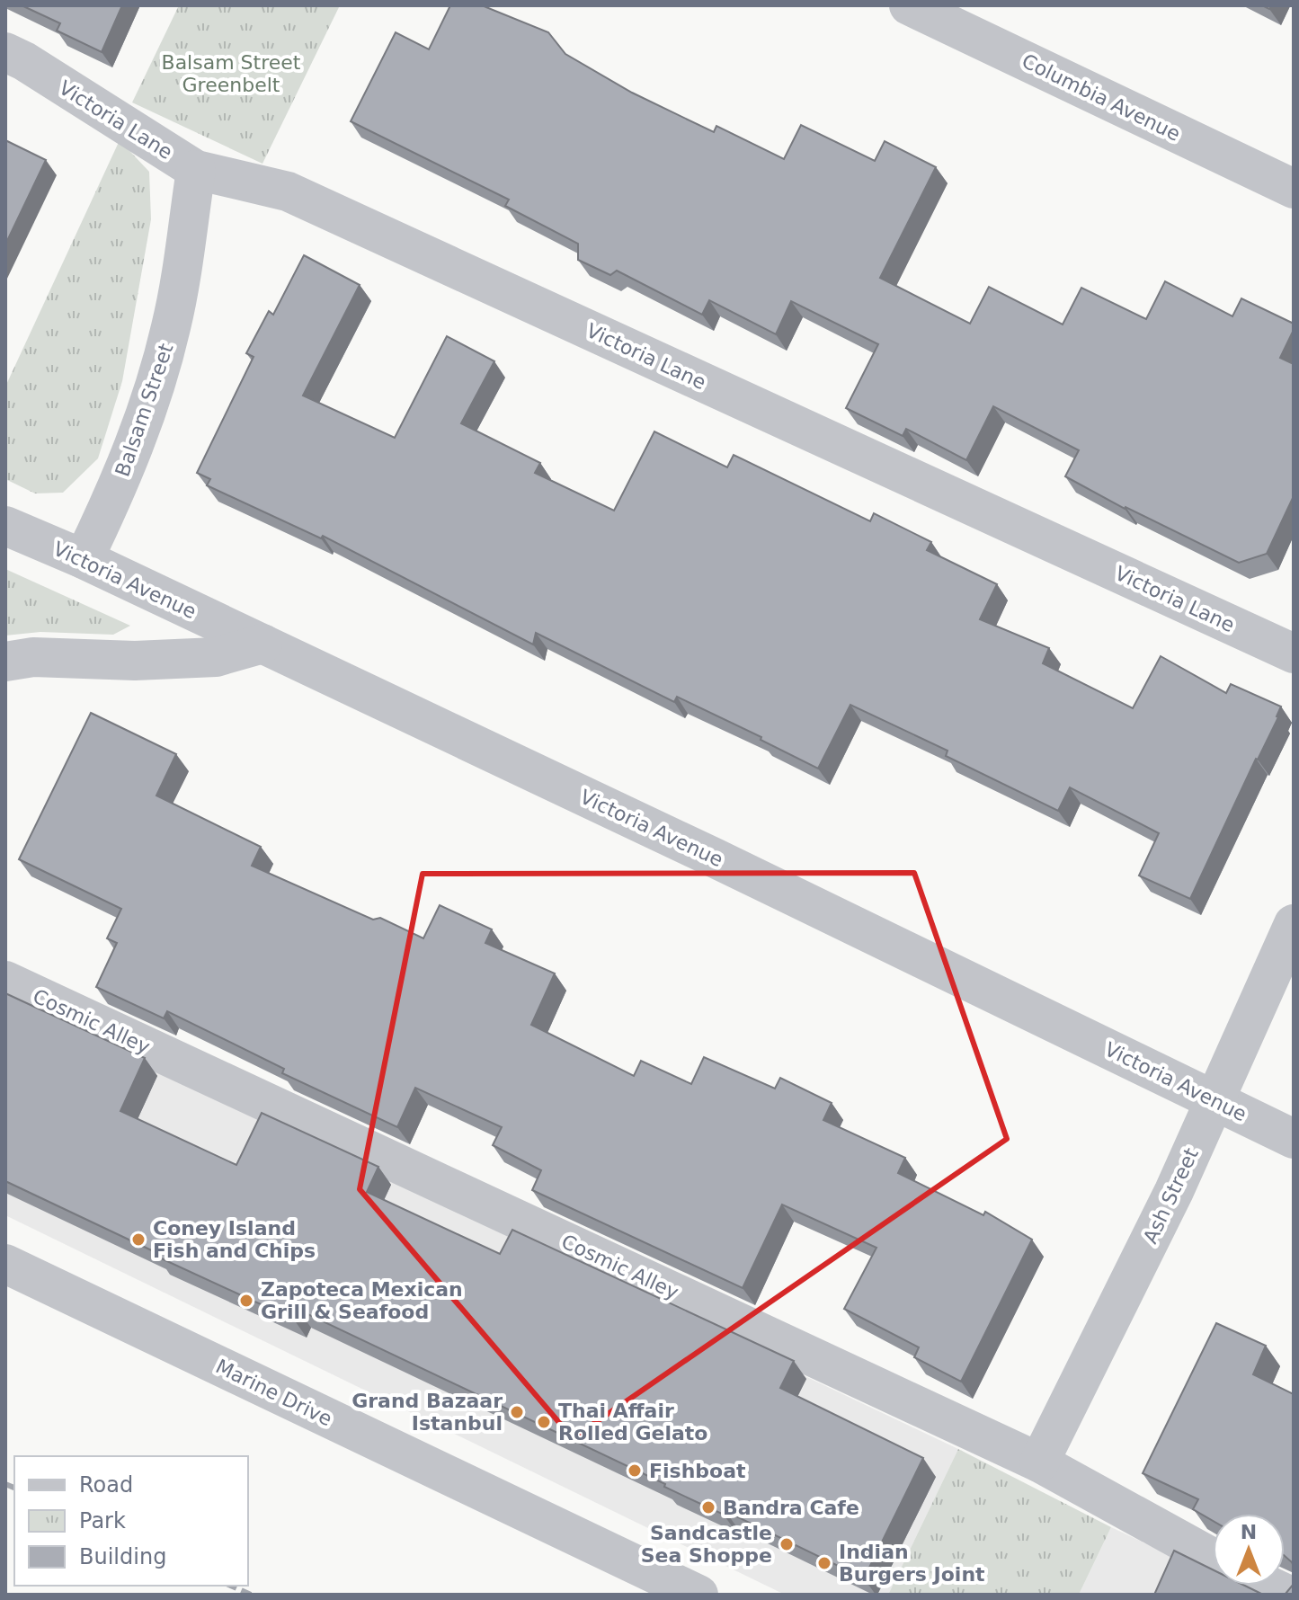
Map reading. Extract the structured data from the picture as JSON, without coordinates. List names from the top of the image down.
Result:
{
  "streets": {
    "street": [
      "Columbia Avenue",
      "Victoria Lane",
      "Balsam Street",
      "Victoria Avenue",
      "Cosmic Alley",
      "Ash Street",
      "Marine Drive"
    ]
  },
  "crossings": [
    ["Victoria Lane", "Balsam Street"],
    ["Balsam Street", "Victoria Avenue"],
    ["Victoria Avenue", "Ash Street"],
    ["Cosmic Alley", "Ash Street"]
  ],
  "parks": ["Balsam Street Greenbelt"],
  "places": [
    "Coney Island Fish and Chips",
    "Zapoteca Mexican Grill & Seafood",
    "Grand Bazaar Istanbul",
    "Thai Affair Rolled Gelato",
    "Fishboat",
    "Bandra Cafe",
    "Sandcastle Sea Shoppe",
    "Indian Burgers Joint"
  ],
  "legend": ["Road", "Park", "Building"],
  "north": "top"
}
